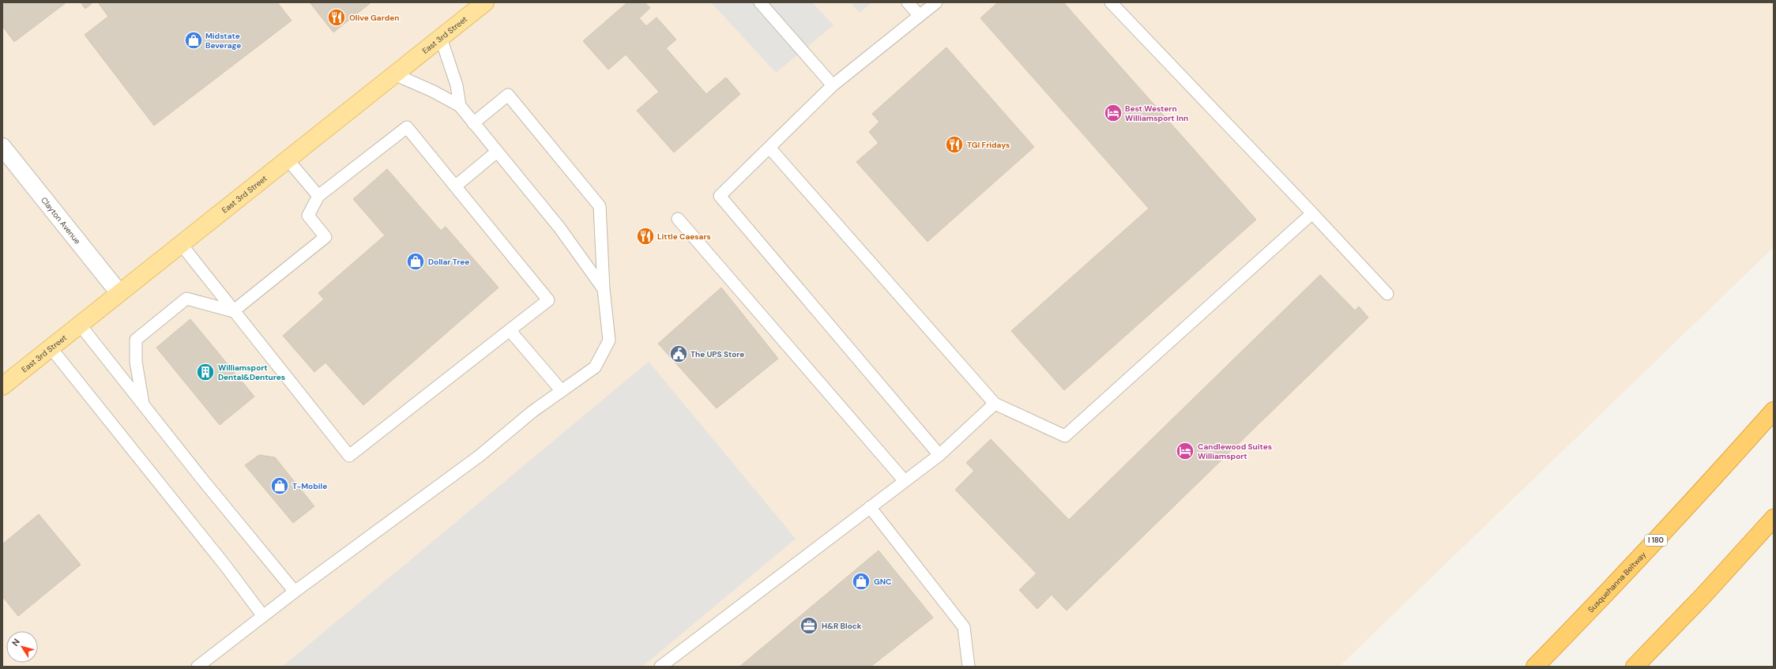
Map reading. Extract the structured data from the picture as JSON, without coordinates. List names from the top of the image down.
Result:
{
  "streets": {
    "highway": ["I 180", "Susquehanna Beltway"],
    "main road": ["East 3rd Street"],
    "street": ["Clayton Avenue"]
  },
  "crossings": [
    ["East 3rd Street", "Clayton Avenue"]
  ],
  "places": {
    "restaurant": ["Olive Garden", "TGI Fridays", "Little Caesars"],
    "shop": [
      "Midstate Beverage",
      "Dollar Tree",
      "T-Mobile",
      "GNC"
    ],
    "hotel": ["Best Western Williamsport Inn", "Candlewood Suites Williamsport"],
    "public building": ["The UPS Store"],
    "building": ["Williamsport Dental&Dentures"],
    "office": ["H&R Block"]
  },
  "north": "top left"
}
